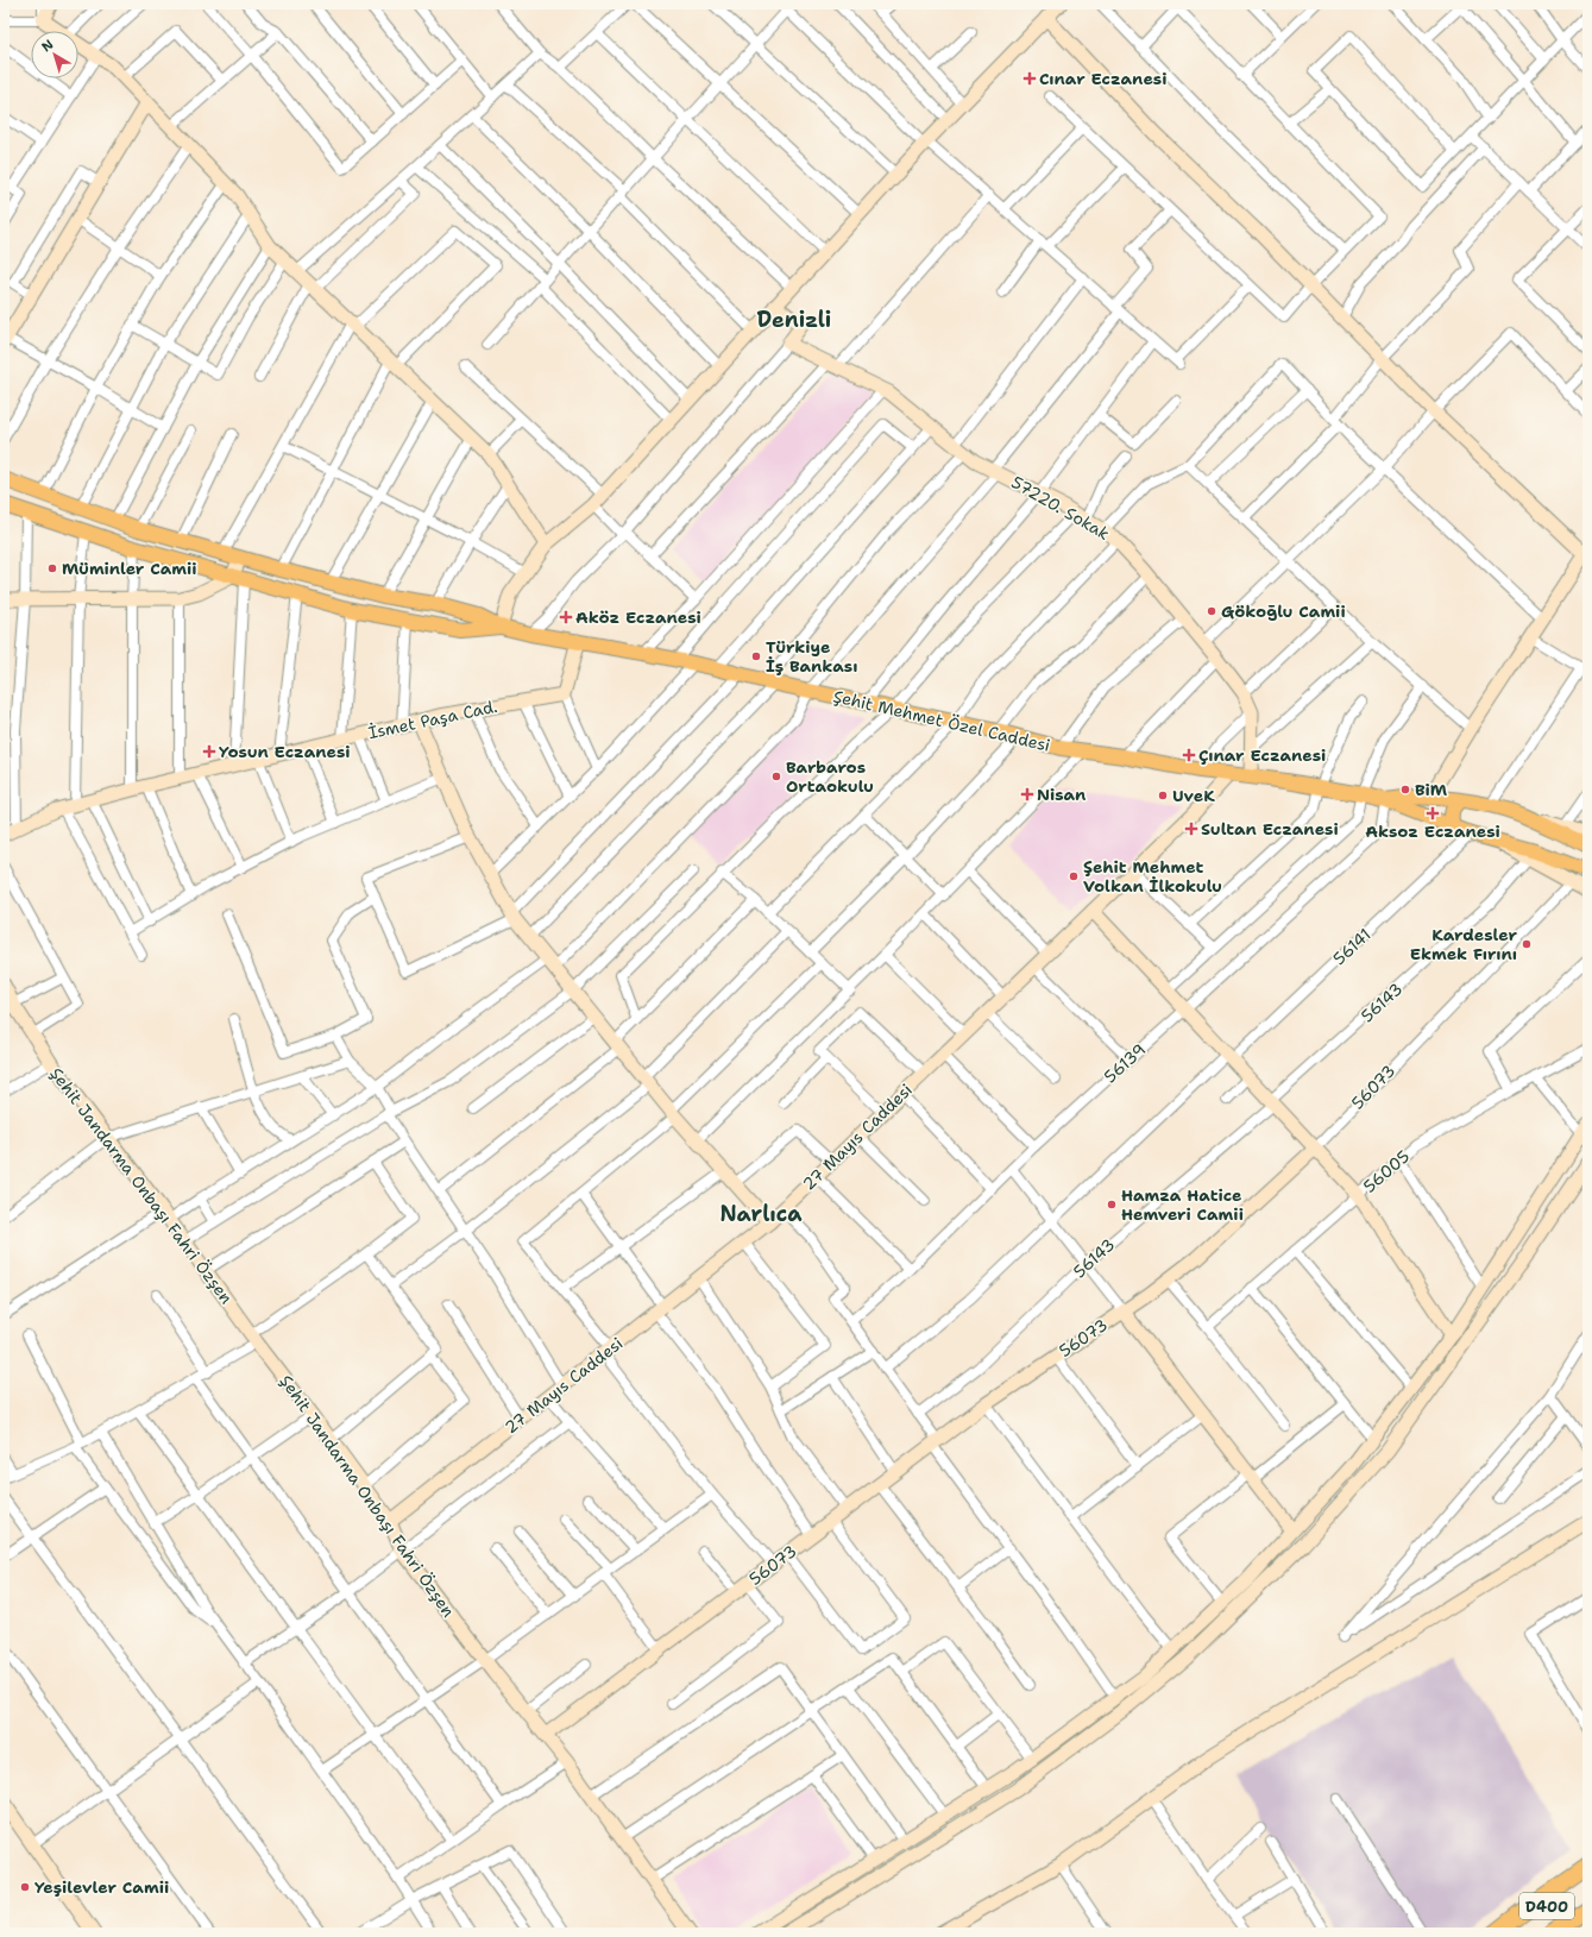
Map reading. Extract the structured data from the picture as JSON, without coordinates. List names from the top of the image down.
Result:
{
  "streets": {
    "highway": ["D400"],
    "main road": ["Şehit Mehmet Özel Caddesi"],
    "street": [
      "57220. Sokak",
      "İsmet Paşa Cad.",
      "56141",
      "56143",
      "56139",
      "56073",
      "27 Mayıs Caddesi",
      "56005",
      "Şehit Jandarma Onbaşı Fahri Özşen"
    ]
  },
  "crossings": [
    ["57220. Sokak", "Şehit Mehmet Özel Caddesi"],
    ["Şehit Mehmet Özel Caddesi", "56141"],
    ["Şehit Mehmet Özel Caddesi", "56139"],
    ["Şehit Mehmet Özel Caddesi", "27 Mayıs Caddesi"],
    ["56073", "Şehit Jandarma Onbaşı Fahri Özşen"],
    ["27 Mayıs Caddesi", "Şehit Jandarma Onbaşı Fahri Özşen"]
  ],
  "districts": ["Denizli", "Narlıca"],
  "places": {
    "health": [
      "Cınar Eczanesi",
      "Aköz Eczanesi",
      "Yosun Eczanesi",
      "Çınar Eczanesi",
      "Nisan",
      "Aksoz Eczanesi",
      "Sultan Eczanesi"
    ],
    "other": [
      "Müminler Camii",
      "Gökoğlu Camii",
      "Türkiye İş Bankası",
      "Barbaros Ortaokulu",
      "BiM",
      "UveK",
      "Şehit Mehmet Volkan İlkokulu",
      "Kardesler Ekmek Fırını",
      "Hamza Hatice Hemveri Camii",
      "Yeşilevler Camii"
    ]
  },
  "north": "top left"
}
